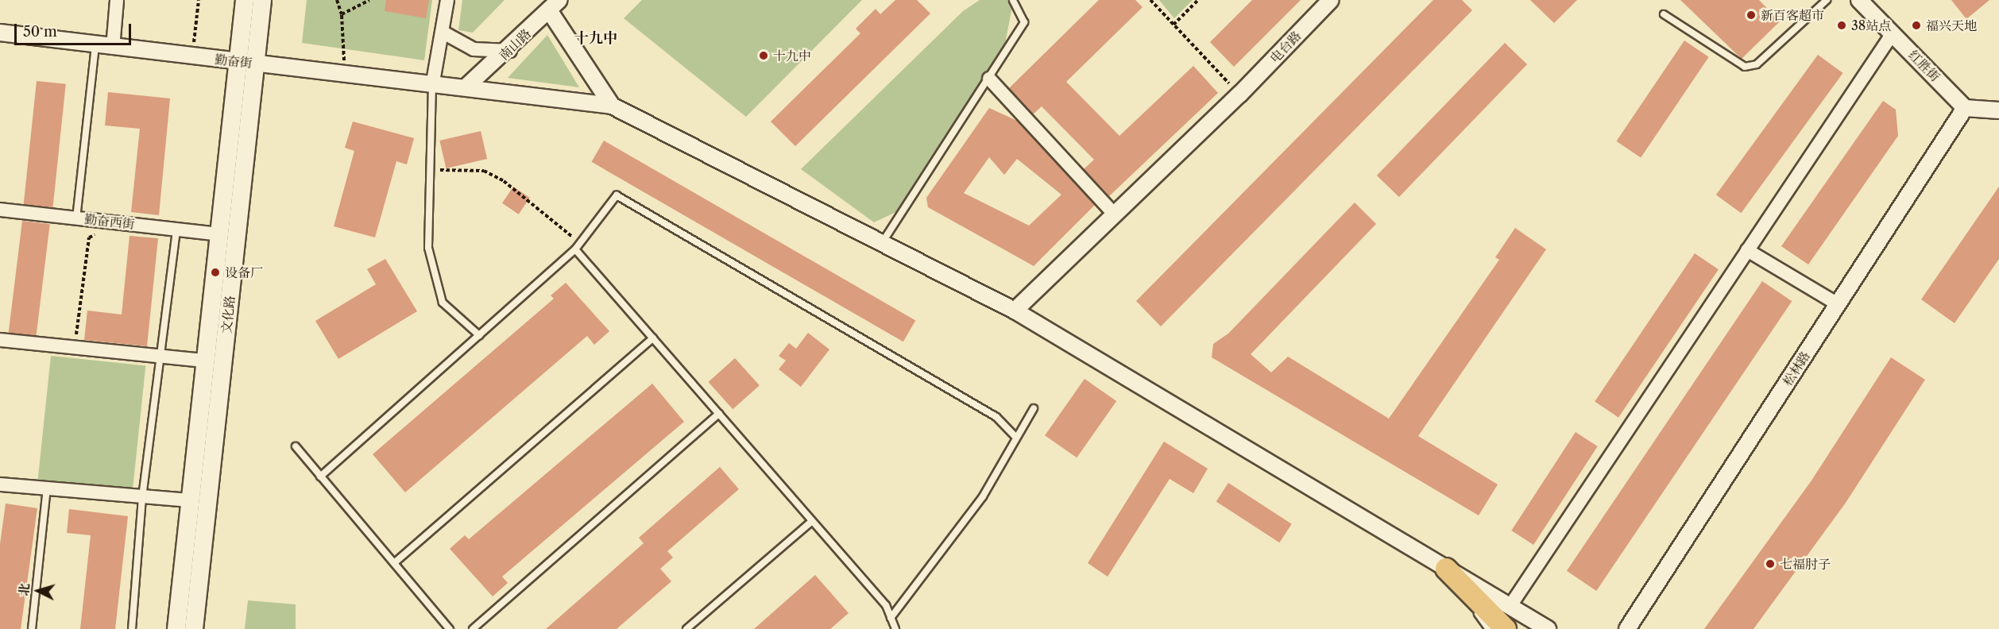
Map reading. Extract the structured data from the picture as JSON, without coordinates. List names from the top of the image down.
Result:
{
  "streets": {
    "main road": ["文化路"],
    "street": [
      "南山路",
      "电台路",
      "勤奋街",
      "红胜街",
      "勤奋西街",
      "松林路"
    ]
  },
  "crossings": [
    ["南山路", "勤奋街"],
    ["勤奋街", "文化路"],
    ["红胜街", "松林路"],
    ["勤奋西街", "文化路"]
  ],
  "districts": ["十九中"],
  "places": [
    "新百客超市",
    "38站点",
    "福兴天地",
    "十九中",
    "设备厂",
    "七福肘子"
  ],
  "scale_bar": "50 m",
  "north": "left"
}
